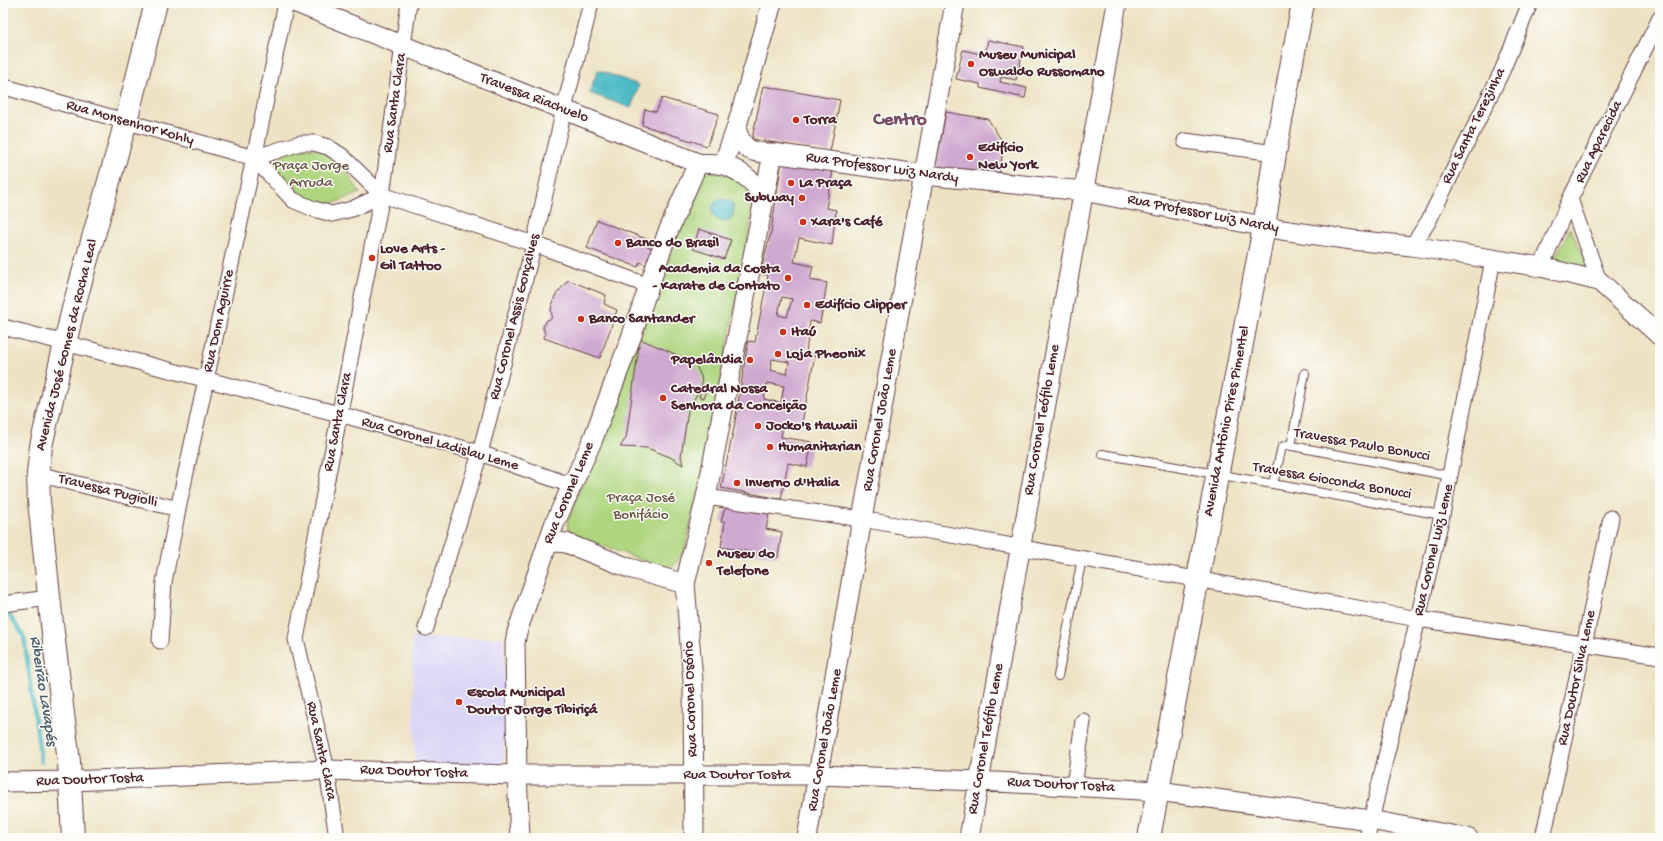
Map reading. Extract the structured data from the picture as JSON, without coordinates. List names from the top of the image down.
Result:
{
  "streets": {
    "main road": ["Avenida José Gomes da Rocha Leal", "Avenida Antônio Pires Pimentel"],
    "street": [
      "Travessa Riachuelo",
      "Rua Santa Clara",
      "Rua Monsenhor Kohly",
      "Rua Santa Terezinha",
      "Rua Aparecida",
      "Rua Professor Luiz Nardy",
      "Rua Coronel Assis Gonçalves",
      "Rua Dom Aguirre",
      "Rua Coronel João Leme",
      "Rua Coronel Teófilo Leme",
      "Rua Coronel Ladislau Leme",
      "Travessa Pugiolli",
      "Rua Coronel Leme",
      "Rua Coronel Luiz Leme",
      "Rua Doutor Silva Leme",
      "Rua Coronel Osório",
      "Rua Doutor Tosta"
    ],
    "lane": ["Travessa Paulo Bonucci", "Travessa Gioconda Bonucci"]
  },
  "crossings": [
    ["Travessa Riachuelo", "Rua Santa Clara"],
    ["Travessa Riachuelo", "Rua Coronel Assis Gonçalves"],
    ["Travessa Riachuelo", "Rua Coronel Leme"],
    ["Rua Santa Clara", "Rua Coronel Ladislau Leme"],
    ["Rua Santa Clara", "Rua Doutor Tosta"],
    ["Rua Monsenhor Kohly", "Rua Dom Aguirre"],
    ["Rua Monsenhor Kohly", "Avenida José Gomes da Rocha Leal"],
    ["Rua Santa Terezinha", "Rua Professor Luiz Nardy"],
    ["Rua Aparecida", "Rua Professor Luiz Nardy"],
    ["Rua Professor Luiz Nardy", "Rua Coronel João Leme"],
    ["Rua Professor Luiz Nardy", "Rua Coronel Teófilo Leme"],
    ["Rua Professor Luiz Nardy", "Avenida Antônio Pires Pimentel"],
    ["Rua Professor Luiz Nardy", "Rua Coronel Luiz Leme"],
    ["Rua Coronel Assis Gonçalves", "Rua Coronel Ladislau Leme"],
    ["Rua Dom Aguirre", "Rua Coronel Ladislau Leme"],
    ["Rua Dom Aguirre", "Travessa Pugiolli"],
    ["Avenida José Gomes da Rocha Leal", "Rua Coronel Ladislau Leme"],
    ["Avenida José Gomes da Rocha Leal", "Travessa Pugiolli"],
    ["Avenida José Gomes da Rocha Leal", "Rua Doutor Tosta"],
    ["Rua Coronel João Leme", "Rua Doutor Tosta"],
    ["Rua Coronel Teófilo Leme", "Rua Doutor Tosta"],
    ["Avenida Antônio Pires Pimentel", "Travessa Gioconda Bonucci"],
    ["Avenida Antônio Pires Pimentel", "Rua Doutor Tosta"],
    ["Rua Coronel Ladislau Leme", "Rua Coronel Leme"],
    ["Travessa Paulo Bonucci", "Travessa Gioconda Bonucci"],
    ["Travessa Paulo Bonucci", "Rua Coronel Luiz Leme"],
    ["Travessa Gioconda Bonucci", "Rua Coronel Luiz Leme"],
    ["Rua Coronel Leme", "Rua Doutor Tosta"],
    ["Rua Coronel Luiz Leme", "Rua Doutor Tosta"],
    ["Rua Coronel Osório", "Rua Doutor Tosta"]
  ],
  "districts": ["Centro"],
  "water": ["Ribeirão Lavapés"],
  "parks": ["Praça Jorge Arruda", "Praça José Bonifácio"],
  "places": [
    "Museu Municipal Oswaldo Russomano",
    "Torra",
    "Edifício New York",
    "La Praça",
    "Subway",
    "Xara's Café",
    "Banco do Brasil",
    "Love Arts - Gil Tattoo",
    "Academia da Costa - Karate de Contato",
    "Edifício Clipper",
    "Banco Santander",
    "Itaú",
    "Loja Pheonix",
    "Papelândia",
    "Catedral Nossa Senhora da Conceição",
    "Jocko's Hawaii",
    "Humanitarian",
    "Inverno d'Italia",
    "Museu do Telefone",
    "Escola Municipal Doutor Jorge Tibiriçá"
  ]
}
